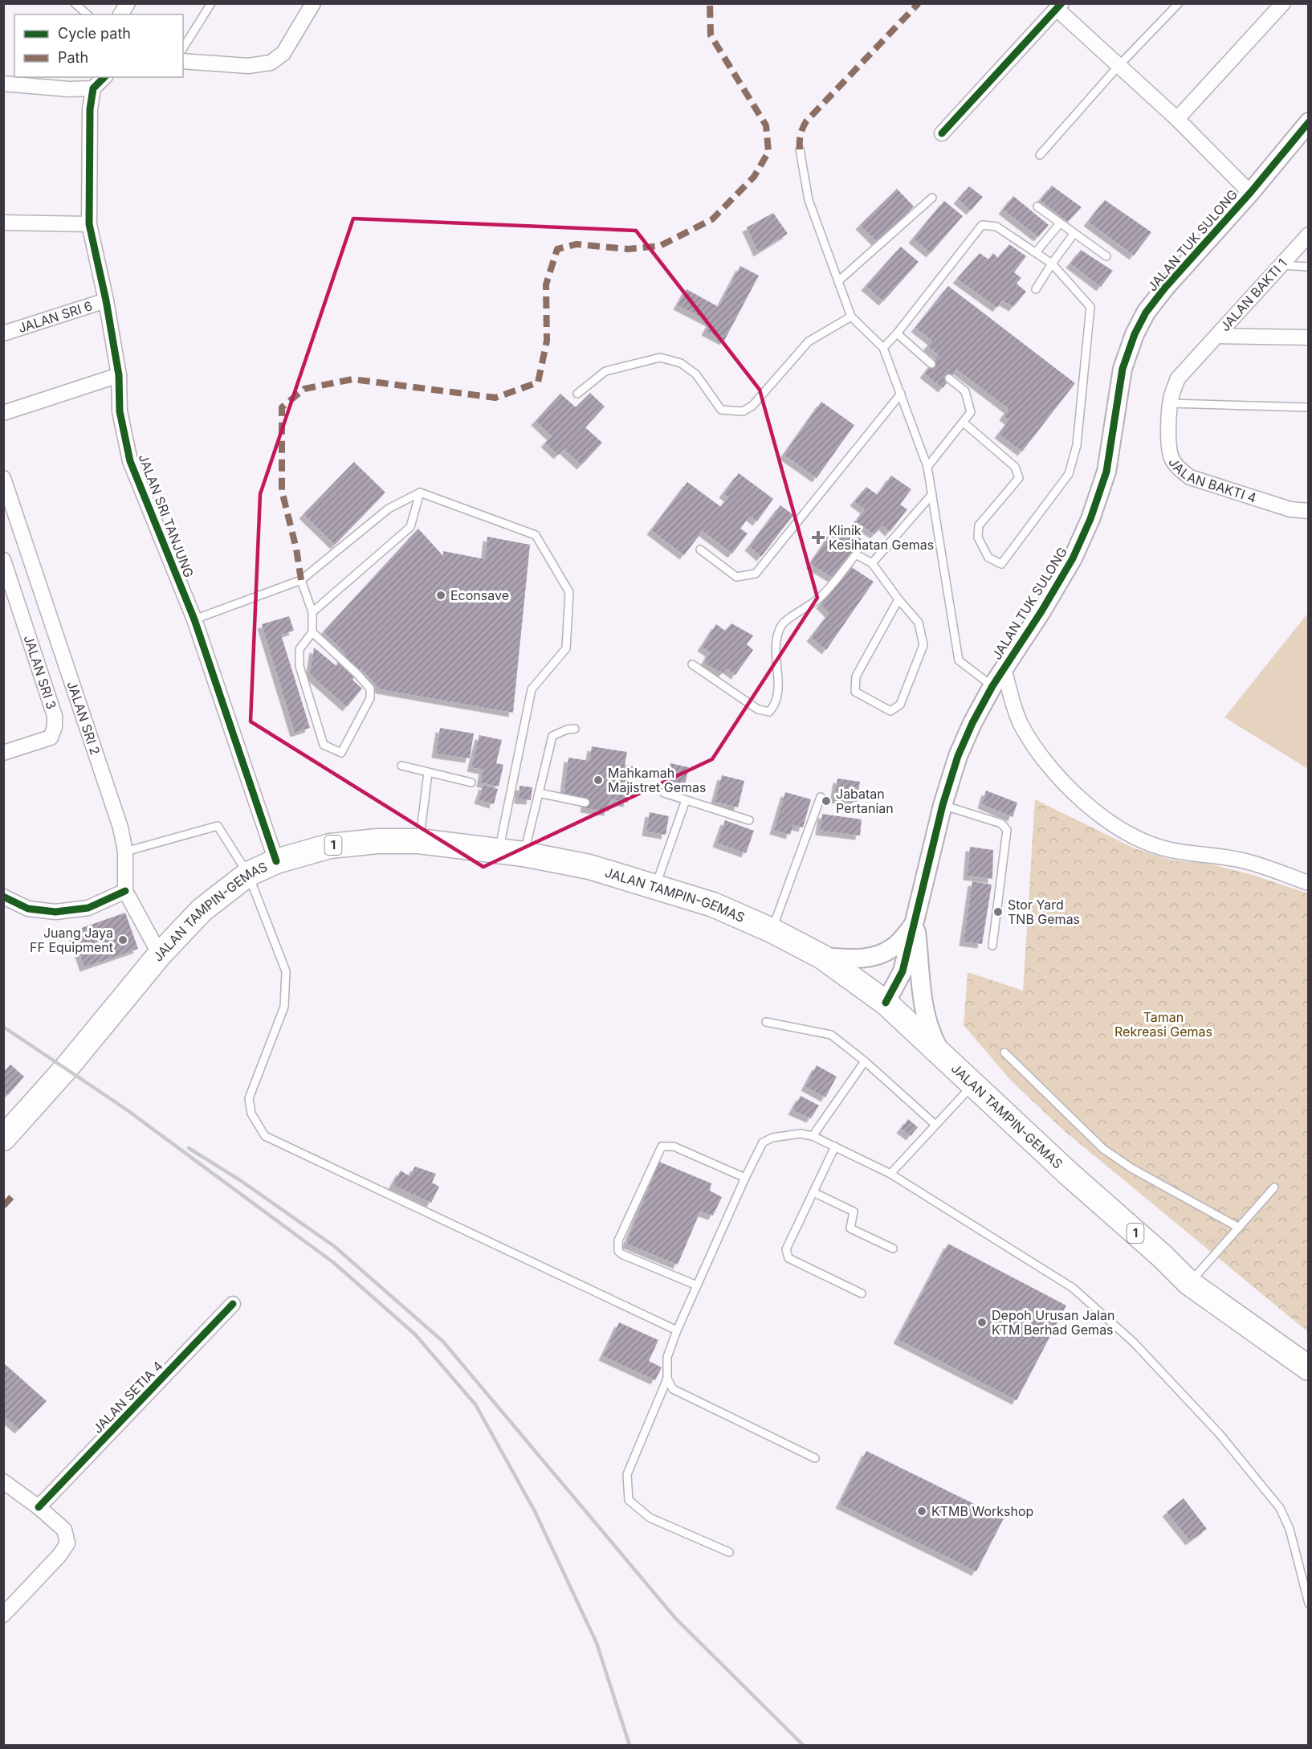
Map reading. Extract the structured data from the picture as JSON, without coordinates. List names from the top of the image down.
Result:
{
  "streets": {
    "highway": ["1", "JALAN TAMPIN-GEMAS"],
    "street": [
      "JALAN TUK SULONG",
      "JALAN BAKTI 1",
      "JALAN SRI 6",
      "JALAN BAKTI 4",
      "JALAN SRI TANJUNG",
      "JALAN SRI 3",
      "JALAN SRI 2",
      "JALAN SETIA 4"
    ]
  },
  "crossings": [
    ["JALAN TUK SULONG", "JALAN TAMPIN-GEMAS"],
    ["JALAN BAKTI 1", "JALAN BAKTI 4"],
    ["JALAN SRI 6", "JALAN SRI TANJUNG"],
    ["JALAN SRI TANJUNG", "JALAN TAMPIN-GEMAS"],
    ["JALAN SRI 2", "JALAN TAMPIN-GEMAS"]
  ],
  "parks": ["Taman Rekreasi Gemas"],
  "places": {
    "health": ["Klinik Kesihatan Gemas"],
    "other": [
      "Econsave",
      "Mahkamah Majistret Gemas",
      "Jabatan Pertanian",
      "Stor Yard TNB Gemas",
      "Juang Jaya FF Equipment",
      "Depoh Urusan Jalan KTM Berhad Gemas",
      "KTMB Workshop"
    ]
  },
  "legend": ["Cycle path", "Path"]
}
